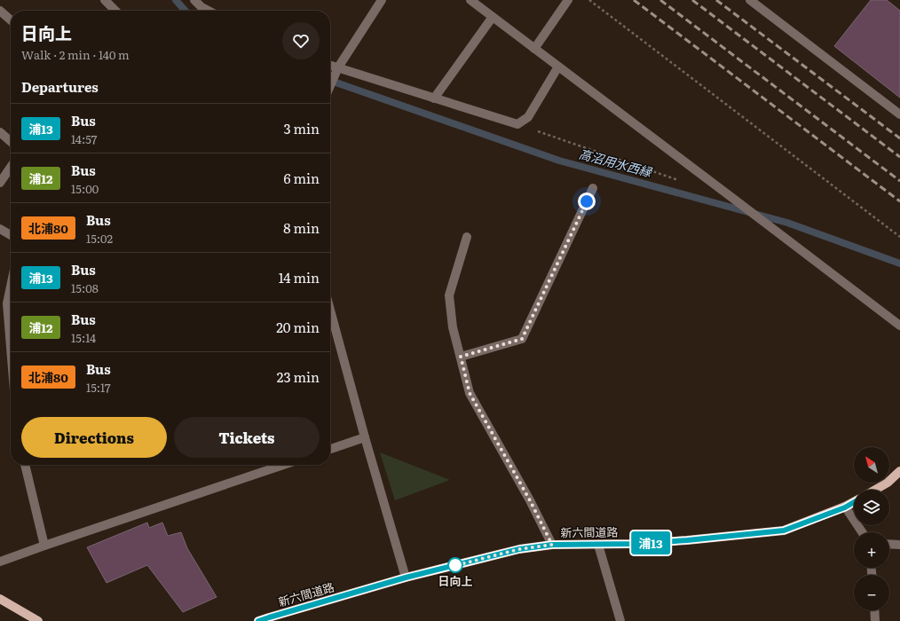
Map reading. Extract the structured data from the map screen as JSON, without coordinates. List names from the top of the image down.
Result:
{
  "streets": {
    "main road": ["新六間道路"]
  },
  "water": ["高沼用水西縁"],
  "places": ["日向上"],
  "lines": ["bus line 浦13"],
  "north": "top left",
  "page": {
    "on_map": "浦13",
    "heading": [
      ["日向上", "Walk · 2 min · 140 m"],
      "Departures"
    ],
    "list": [
      {
        "mark": "浦13",
        "name": "Bus",
        "note": "14:57",
        "value": "3 min"
      },
      {
        "mark": "浦12",
        "name": "Bus",
        "note": "15:00",
        "value": "6 min"
      },
      {
        "mark": "北浦80",
        "name": "Bus",
        "note": "15:02",
        "value": "8 min"
      },
      {
        "mark": "浦13",
        "name": "Bus",
        "note": "15:08",
        "value": "14 min"
      },
      {
        "mark": "浦12",
        "name": "Bus",
        "note": "15:14",
        "value": "20 min"
      },
      {
        "mark": "北浦80",
        "name": "Bus",
        "note": "15:17",
        "value": "23 min"
      }
    ],
    "buttons": ["Directions", "Tickets"],
    "map_buttons": ["+", "−"]
  }
}
